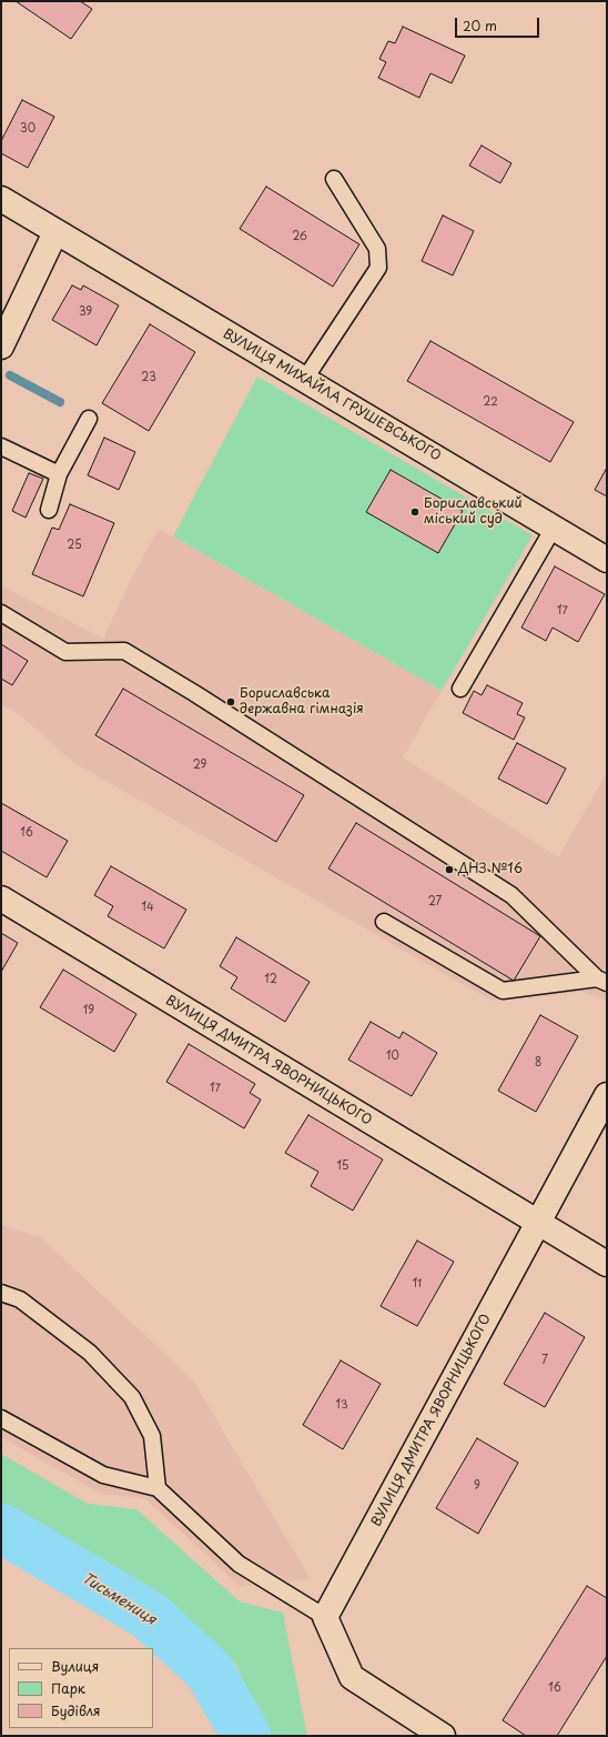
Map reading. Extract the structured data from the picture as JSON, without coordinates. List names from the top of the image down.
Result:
{
  "streets": {
    "street": ["ВУЛИЦЯ МИХАЙЛА ГРУШЕВСЬКОГО", "ВУЛИЦЯ ДМИТРА ЯВОРНИЦЬКОГО"]
  },
  "water": ["Тисьмениця"],
  "places": ["Бориславський міський суд", "Бориславська державна гімназія", "ДНЗ №16"],
  "house_numbers": [
    "30",
    "26",
    "39",
    "23",
    "22",
    "25",
    "17",
    "29",
    "16",
    "27",
    "14",
    "12",
    "19",
    "10",
    "8",
    "17",
    "15",
    "11",
    "7",
    "13",
    "9",
    "16"
  ],
  "legend": ["Вулиця", "Парк", "Будівля"],
  "scale_bar": "20 m"
}
